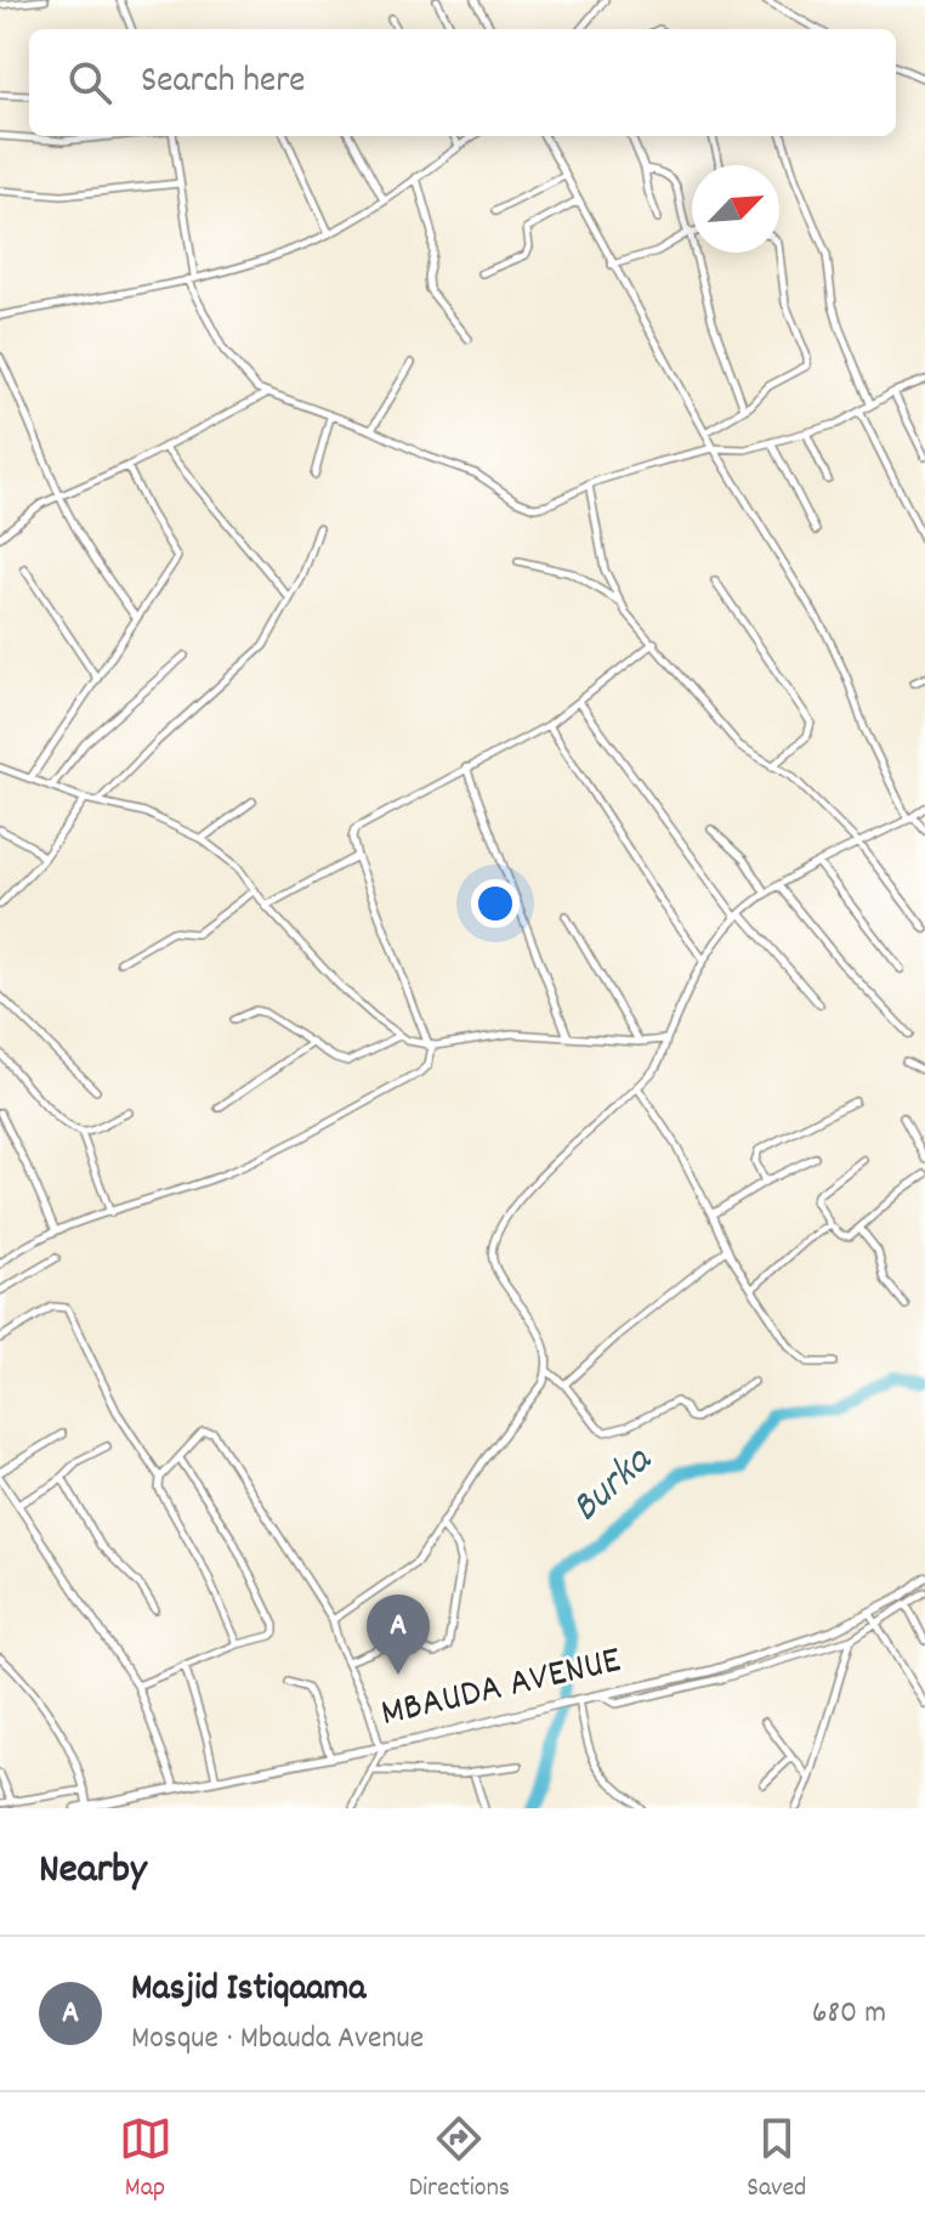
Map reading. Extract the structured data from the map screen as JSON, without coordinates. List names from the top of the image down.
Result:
{
  "streets": {
    "street": ["MBAUDA AVENUE"]
  },
  "water": ["Burka"],
  "north": "top right",
  "page": {
    "search": "Search here",
    "pins": "A",
    "heading": "Nearby",
    "list": [
      {
        "mark": "A",
        "name": "Masjid Istiqaama",
        "note": "Mosque · Mbauda Avenue",
        "value": "680 m"
      }
    ],
    "nav": ["Map", "Directions", "Saved"]
  }
}
